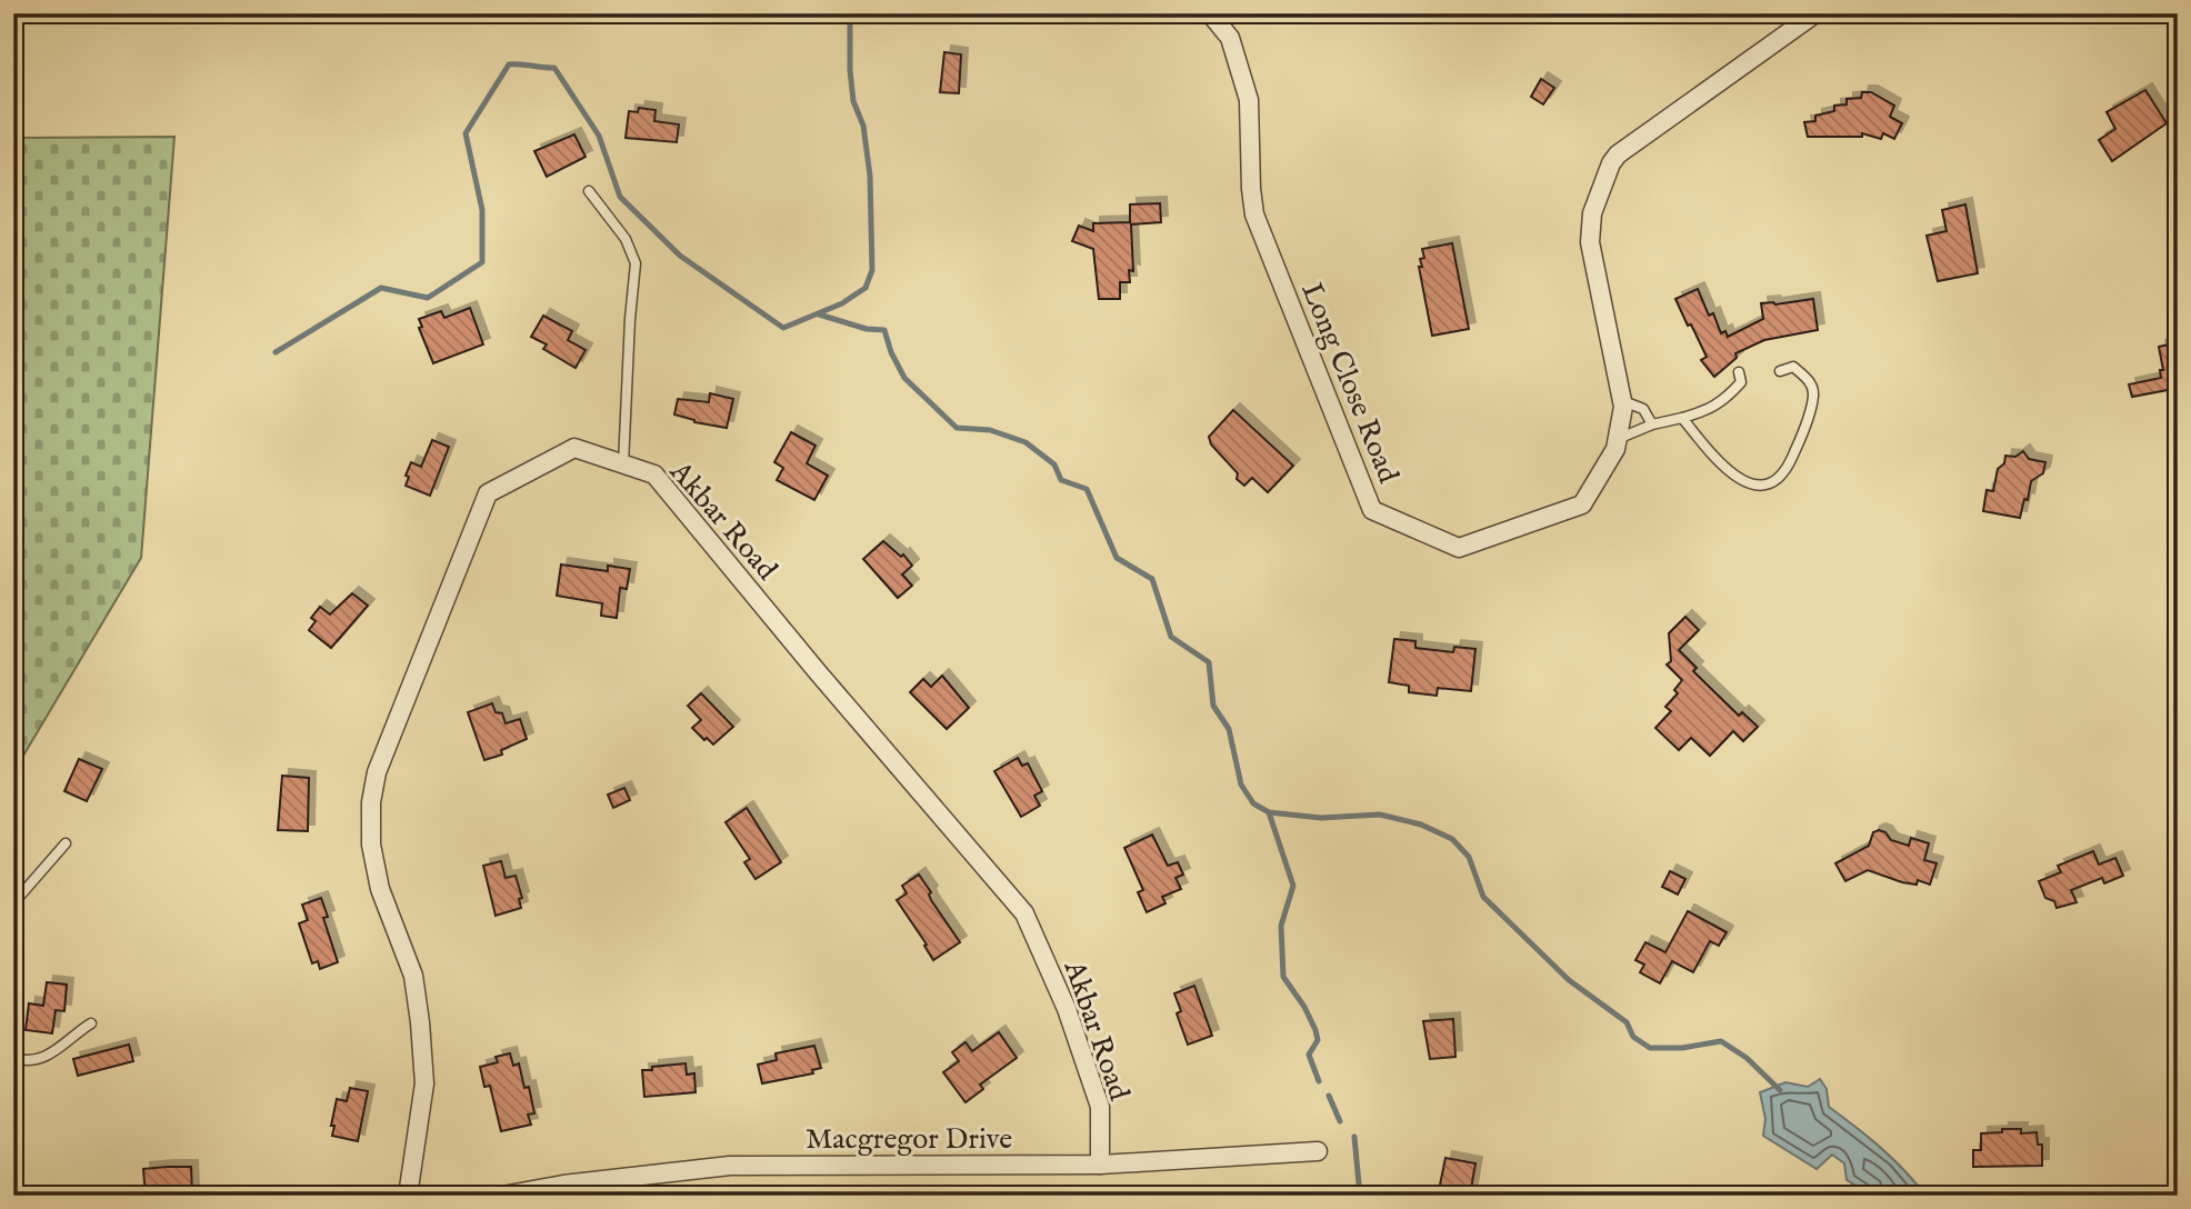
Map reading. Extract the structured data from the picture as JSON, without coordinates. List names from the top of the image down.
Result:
{
  "streets": {
    "street": ["Long Close Road", "Akbar Road", "Macgregor Drive"]
  },
  "crossings": [
    ["Akbar Road", "Macgregor Drive"]
  ]
}
